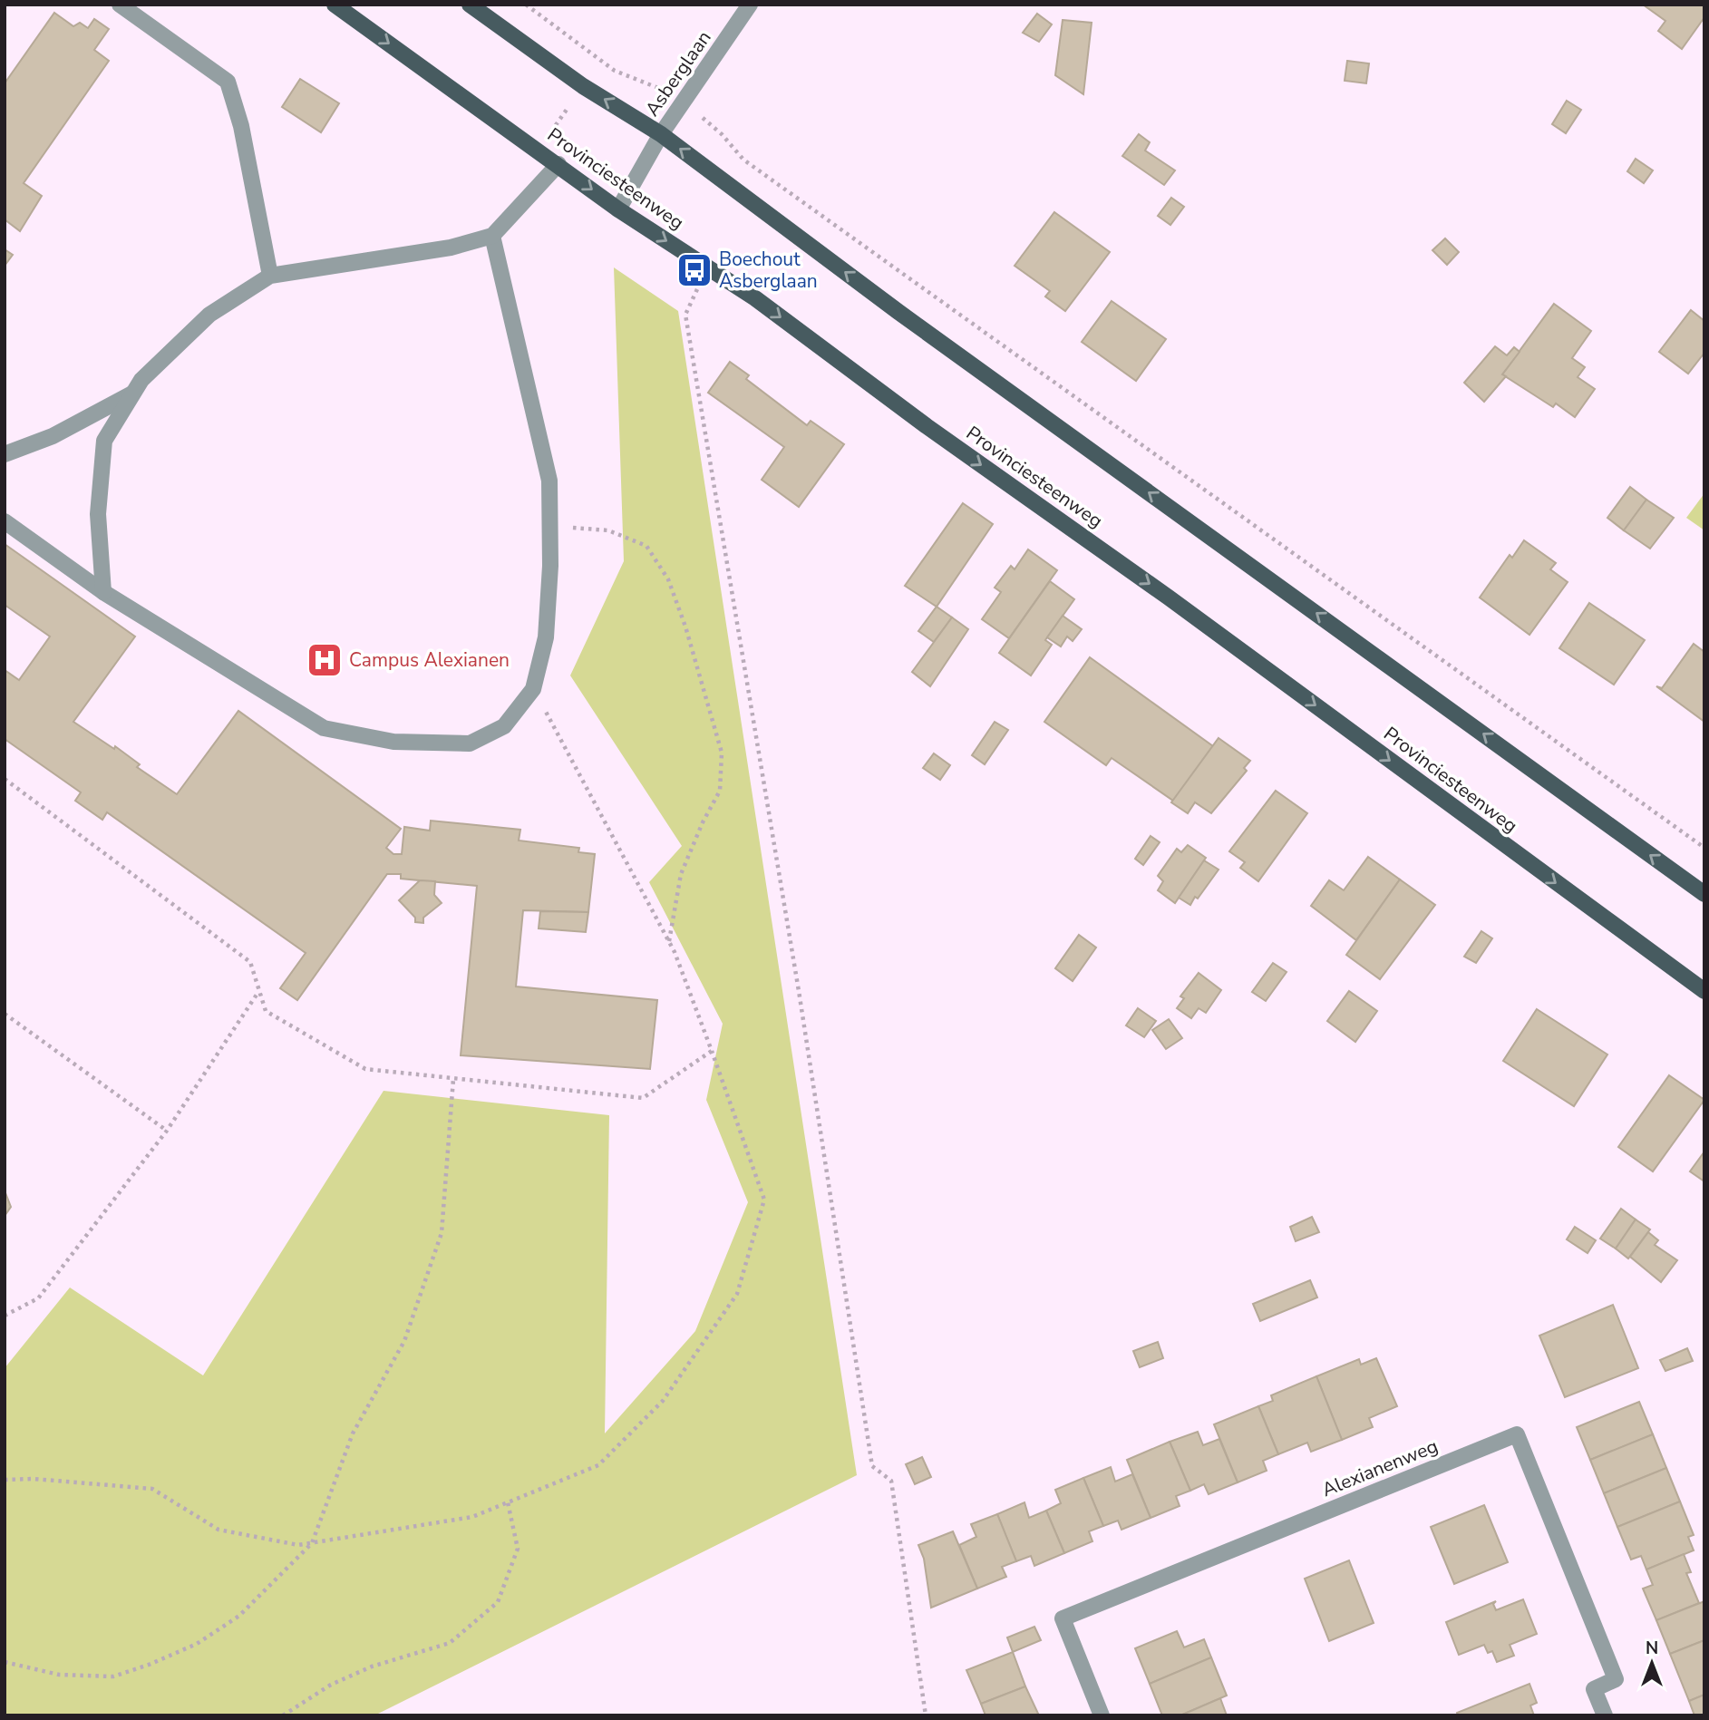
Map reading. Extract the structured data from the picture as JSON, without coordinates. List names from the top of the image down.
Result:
{
  "streets": {
    "main road": ["Provinciesteenweg"],
    "street": ["Asberglaan", "Alexianenweg"]
  },
  "crossings": [
    ["Asberglaan", "Provinciesteenweg"]
  ],
  "places": {
    "bus stop": ["Boechout Asberglaan"],
    "hospital": ["Campus Alexianen"]
  },
  "north": "top"
}
